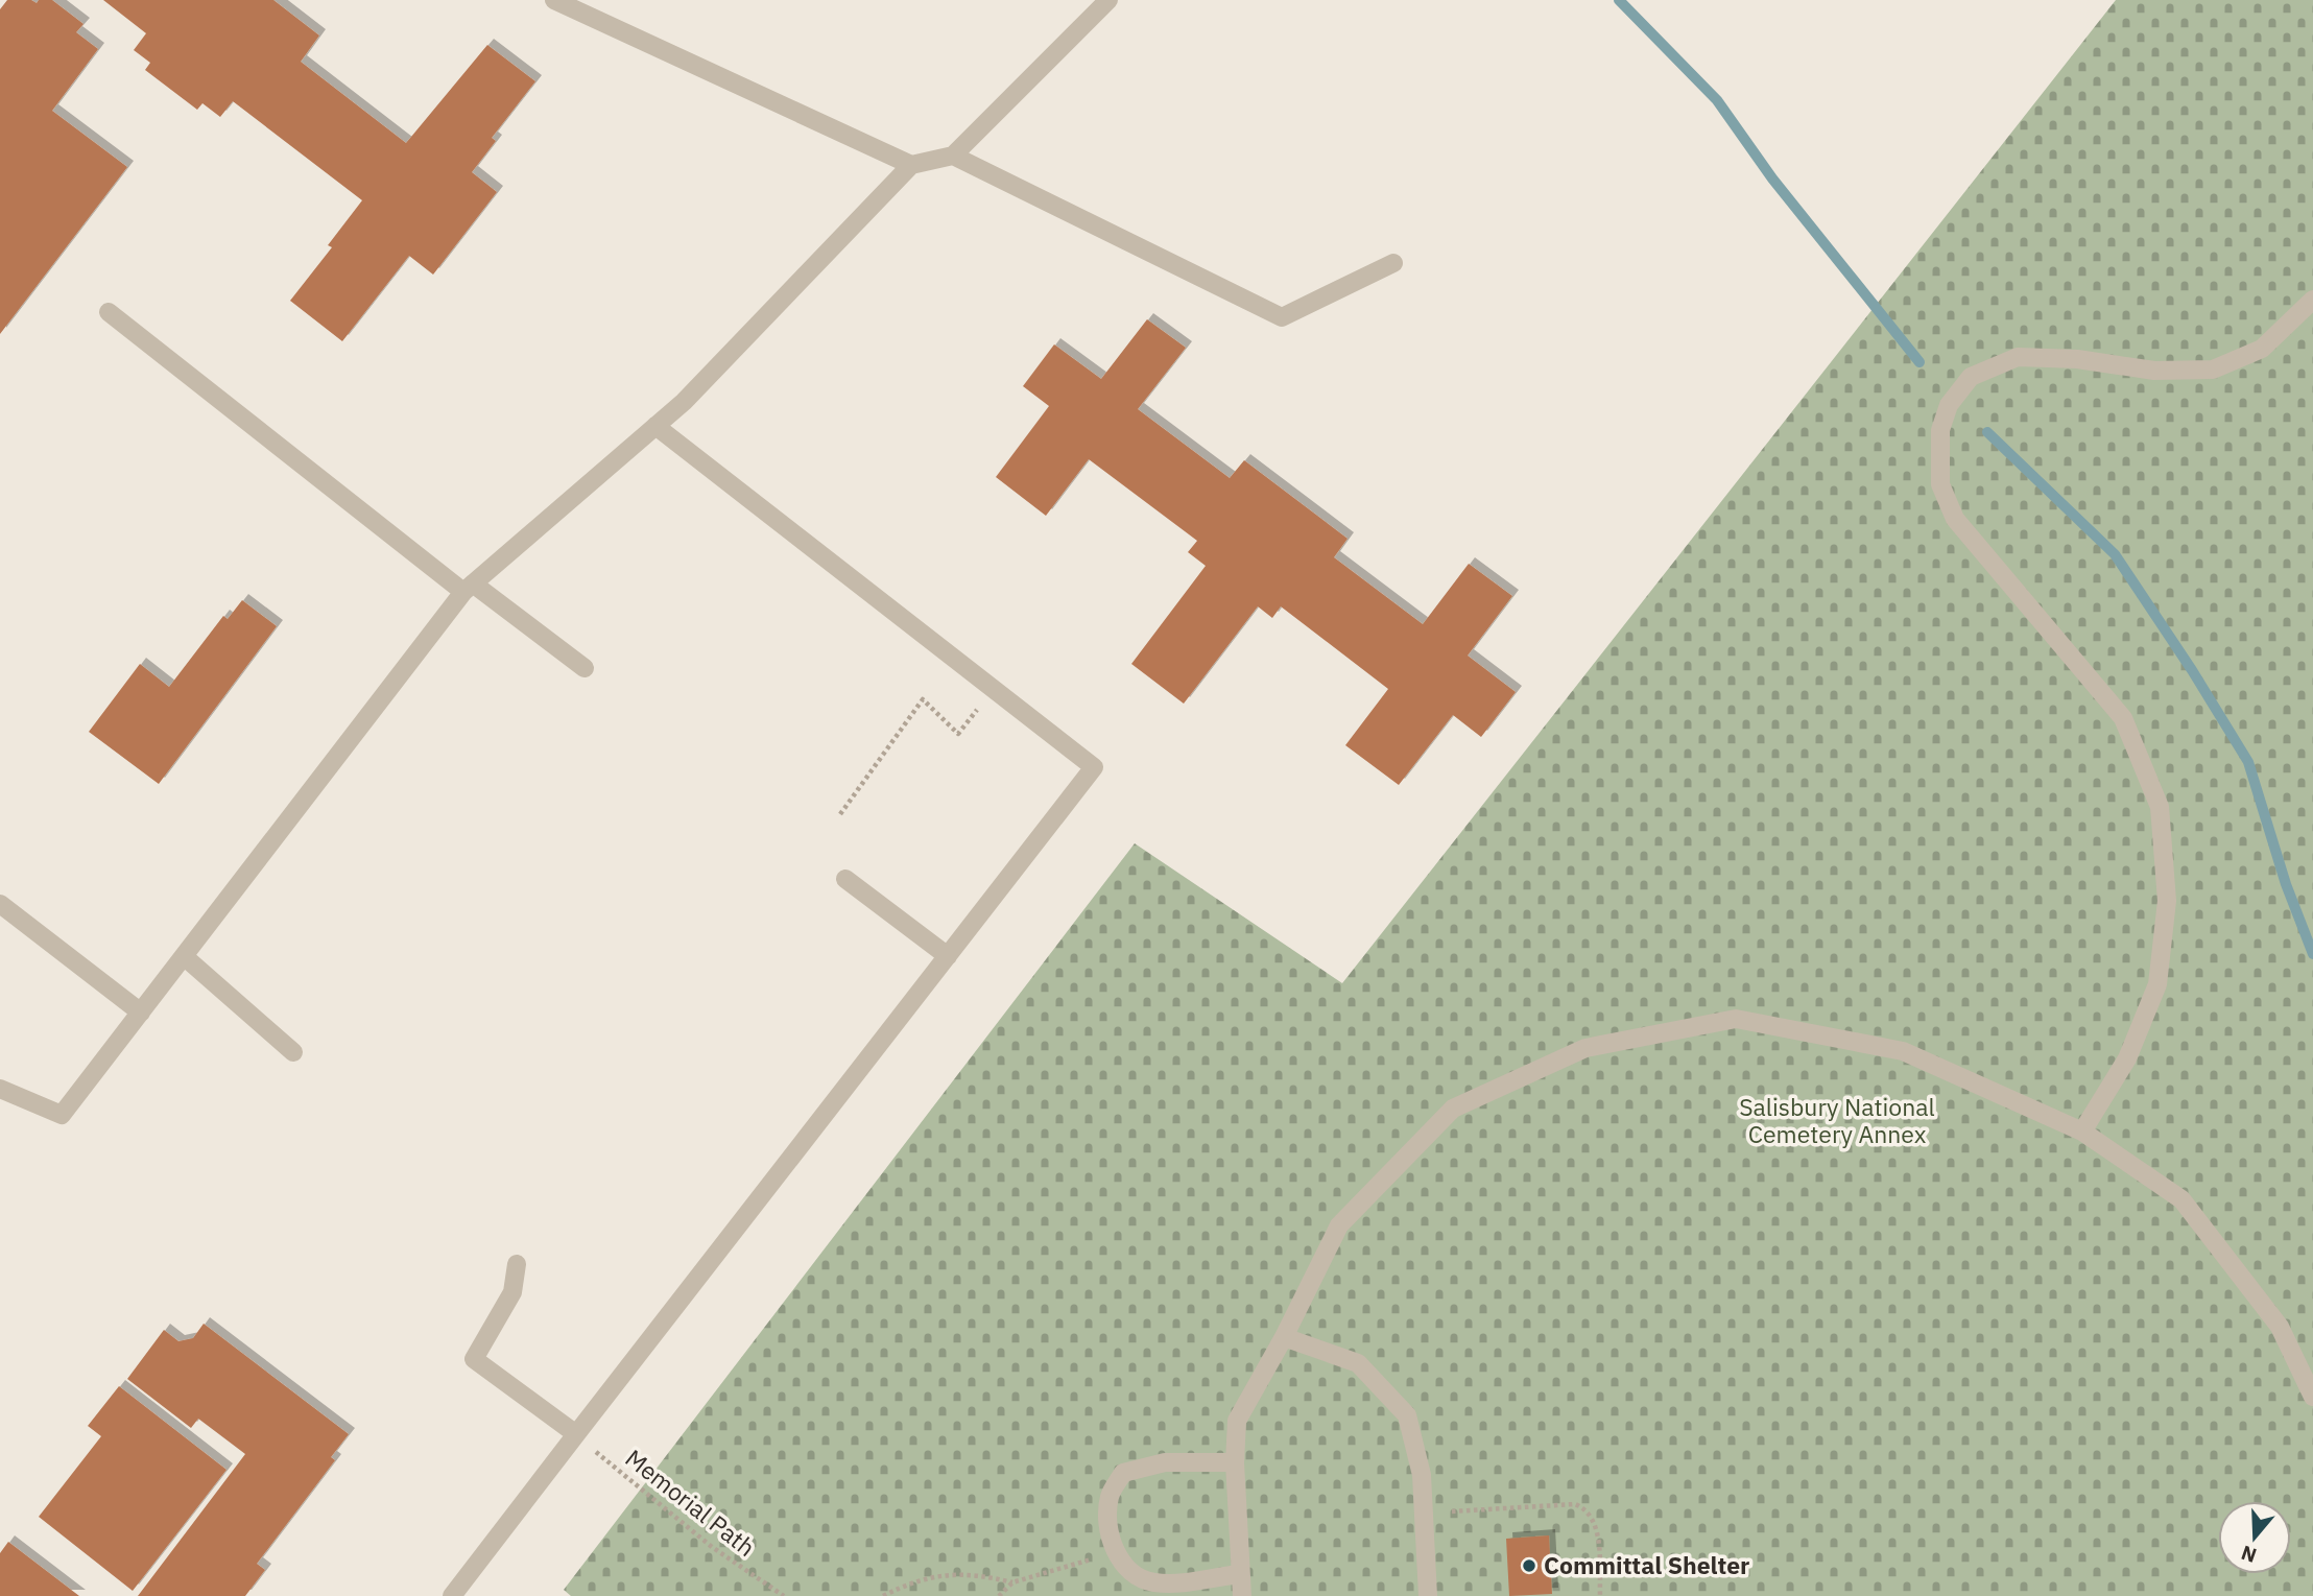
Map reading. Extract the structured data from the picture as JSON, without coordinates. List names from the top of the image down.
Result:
{
  "streets": {
    "path": ["Memorial Path"]
  },
  "parks": ["Salisbury National Cemetery Annex"],
  "places": ["Committal Shelter"],
  "north": "bottom"
}
